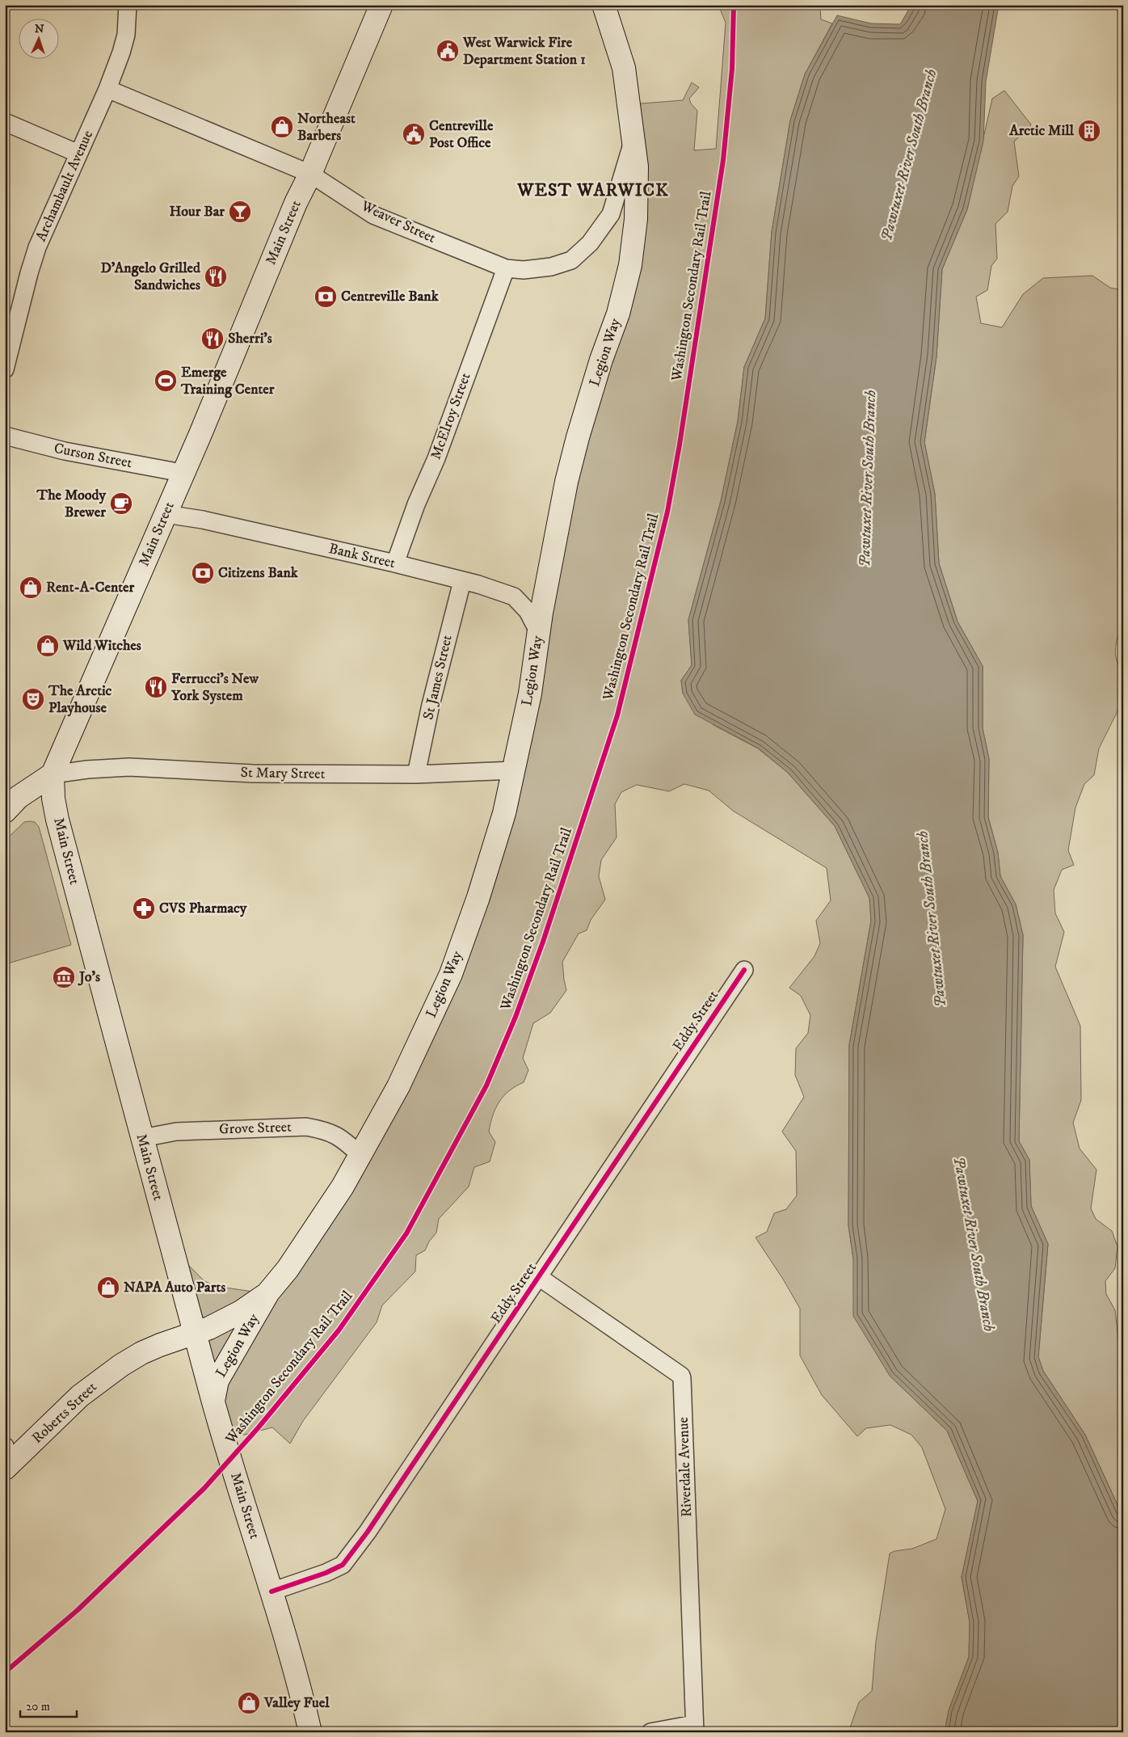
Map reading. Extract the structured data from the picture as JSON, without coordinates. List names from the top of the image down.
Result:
{
  "streets": {
    "main road": ["Main Street", "Legion Way", "Roberts Street"],
    "street": [
      "Archambault Avenue",
      "Weaver Street",
      "McElroy Street",
      "Curson Street",
      "Bank Street",
      "St James Street",
      "St Mary Street",
      "Eddy Street",
      "Grove Street",
      "Riverdale Avenue"
    ],
    "cycle path": ["Washington Secondary Rail Trail"]
  },
  "crossings": [
    ["Archambault Avenue", "Weaver Street"],
    ["Weaver Street", "Main Street"],
    ["Weaver Street", "Legion Way"],
    ["Weaver Street", "McElroy Street"],
    ["Main Street", "Legion Way"],
    ["Main Street", "Curson Street"],
    ["Main Street", "Bank Street"],
    ["Main Street", "St Mary Street"],
    ["Main Street", "Eddy Street"],
    ["Main Street", "Grove Street"],
    ["Main Street", "Roberts Street"],
    ["Legion Way", "Bank Street"],
    ["Legion Way", "St Mary Street"],
    ["Legion Way", "Grove Street"],
    ["Legion Way", "Roberts Street"],
    ["McElroy Street", "Bank Street"],
    ["Bank Street", "St James Street"],
    ["St James Street", "St Mary Street"],
    ["Eddy Street", "Riverdale Avenue"]
  ],
  "districts": ["WEST WARWICK"],
  "water": ["Pawtuxet River South Branch"],
  "places": {
    "public building": ["West Warwick Fire Department Station 1", "Centreville Post Office"],
    "shop": [
      "Northeast Barbers",
      "Rent-A-Center",
      "Wild Witches",
      "NAPA Auto Parts",
      "Valley Fuel"
    ],
    "building": ["Arctic Mill"],
    "bar": ["Hour Bar"],
    "restaurant": ["D'Angelo Grilled Sandwiches", "Sherri's", "Ferrucci's New York System"],
    "bank": ["Centreville Bank", "Citizens Bank"],
    "sports": ["Emerge Training Center"],
    "cafe": ["The Moody Brewer"],
    "theatre": ["The Arctic Playhouse"],
    "pharmacy": ["CVS Pharmacy"],
    "museum": ["Jo's"]
  },
  "scale_bar": "20 m",
  "north": "top"
}
